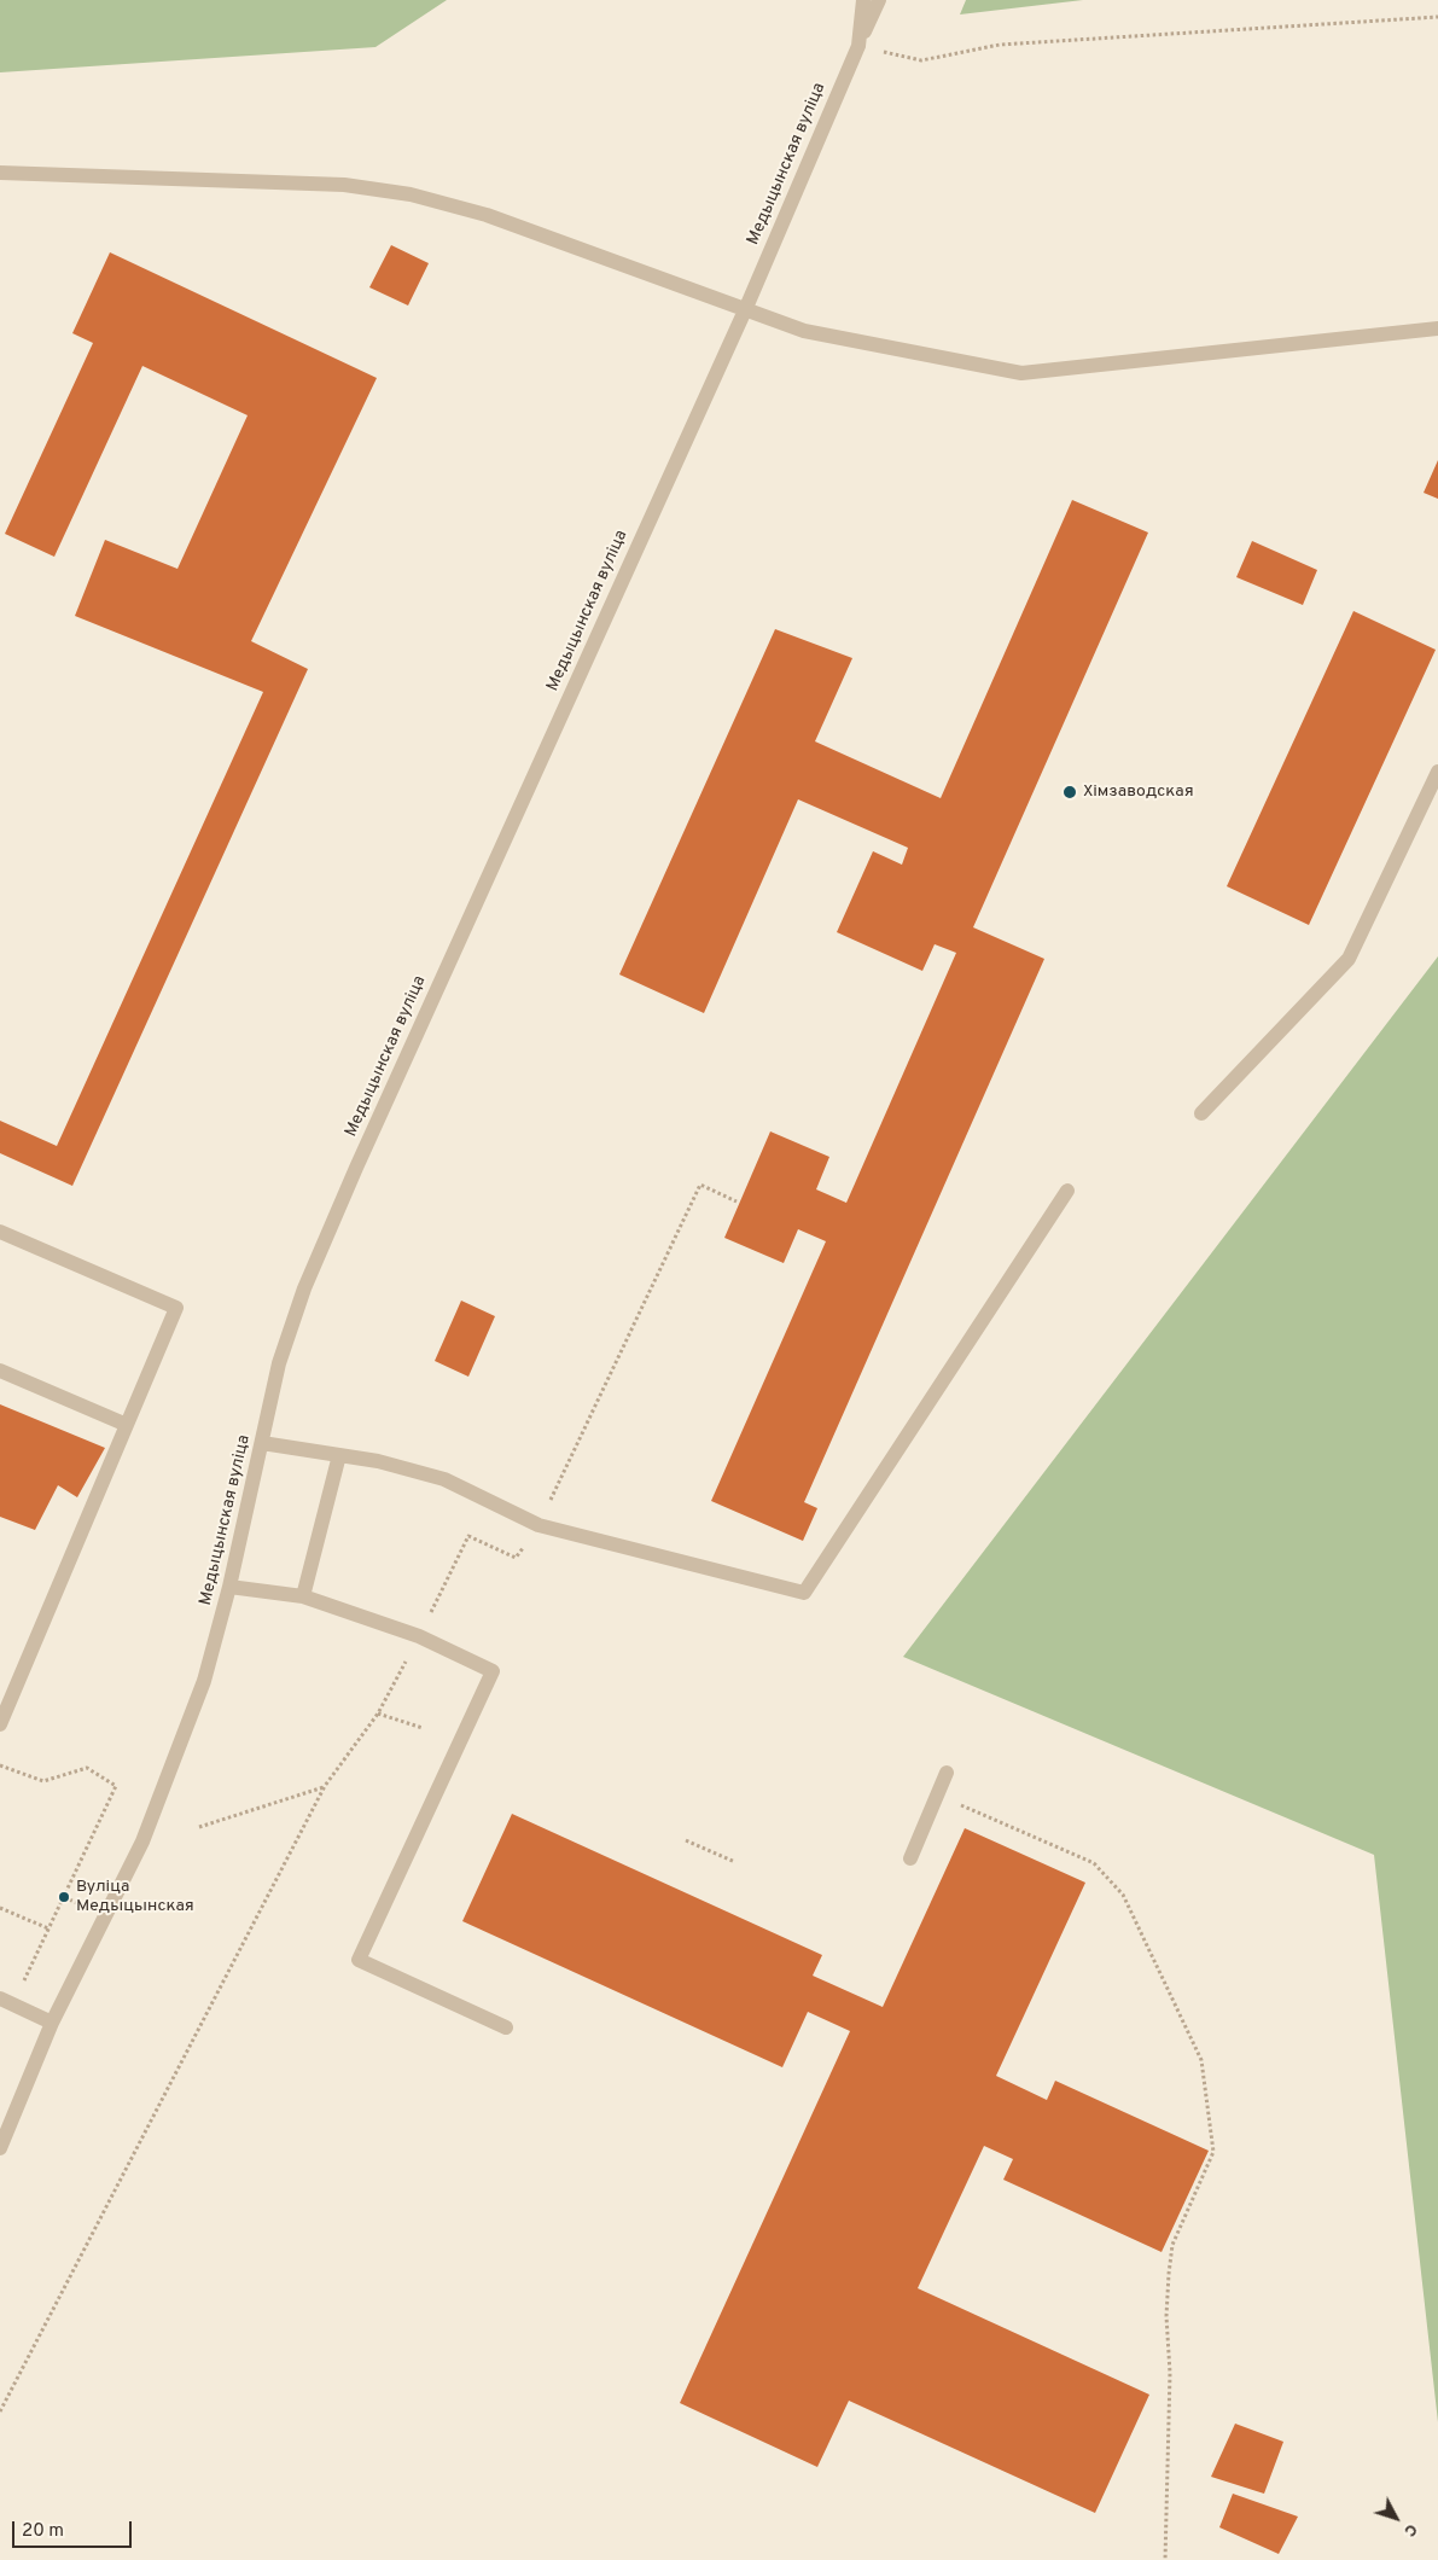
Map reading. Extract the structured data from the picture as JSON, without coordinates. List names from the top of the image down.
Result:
{
  "streets": {
    "street": ["Медыцынская вуліца"]
  },
  "places": ["Хімзаводская", "Вуліца Медыцынская"],
  "scale_bar": "20 m",
  "north": "bottom right"
}
